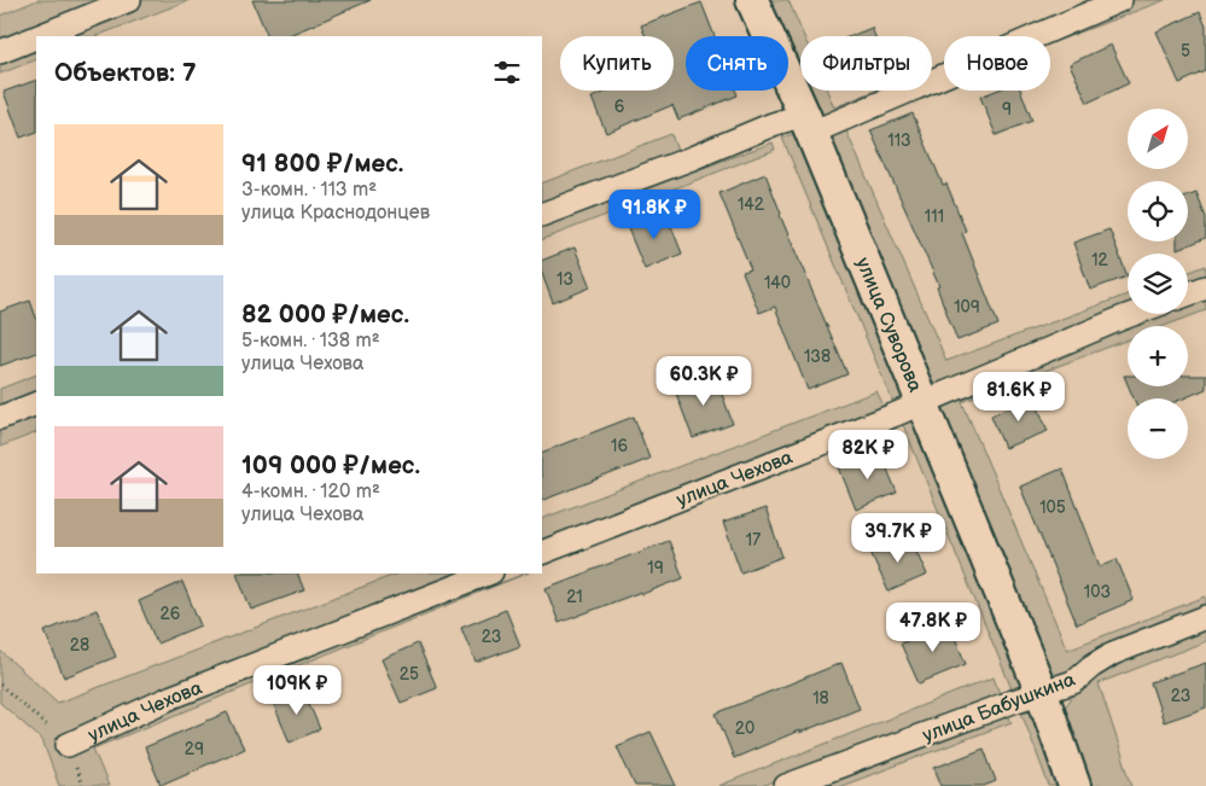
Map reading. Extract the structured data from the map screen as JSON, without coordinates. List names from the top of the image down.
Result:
{
  "streets": {
    "main road": ["улица Суворова"],
    "street": ["улица Чехова", "улица Бабушкина"]
  },
  "crossings": [
    ["улица Суворова", "улица Чехова"],
    ["улица Суворова", "улица Бабушкина"]
  ],
  "house_numbers": [
    "5",
    "6",
    "9",
    "113",
    "142",
    "111",
    "12",
    "13",
    "140",
    "109",
    "138",
    "16",
    "105",
    "17",
    "19",
    "103",
    "21",
    "26",
    "23",
    "28",
    "25",
    "23",
    "18",
    "20",
    "29"
  ],
  "north": "top right",
  "page": {
    "chip": [
      "Купить",
      "Снять",
      "Фильтры",
      "Новое"
    ],
    "heading": "Объектов: 7",
    "map_buttons": ["+", "−"],
    "list": [
      {
        "name": "91 800 ₽/мес.",
        "note": "3-комн. · 113 m² · улица Краснодонцев"
      },
      {
        "name": "82 000 ₽/мес.",
        "note": "5-комн. · 138 m² · улица Чехова"
      },
      {
        "name": "109 000 ₽/мес.",
        "note": "4-комн. · 120 m² · улица Чехова"
      }
    ],
    "price": [
      "91.8K ₽",
      "60.3K ₽",
      "81.6K ₽",
      "82K ₽",
      "39.7K ₽",
      "47.8K ₽",
      "109K ₽"
    ]
  }
}
